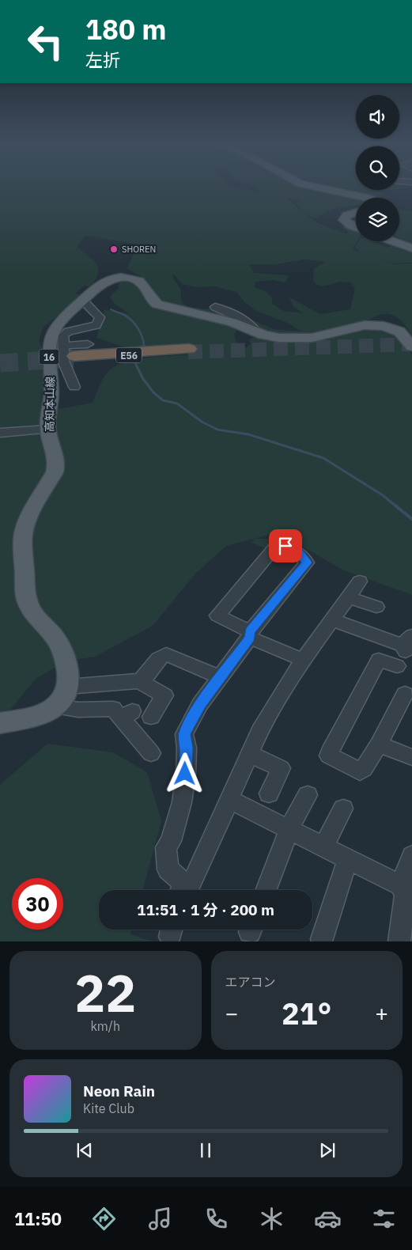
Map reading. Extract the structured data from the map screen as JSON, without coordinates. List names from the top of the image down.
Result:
{
  "streets": {
    "highway": ["E56"],
    "main road": ["16", "高知本山線"]
  },
  "places": ["SHOREN"],
  "page": {
    "turn": ["180 m", "左折"],
    "limit": "30",
    "trip": "11:51 · 1 分 · 200 m",
    "tile": [
      ["22", "km/h"],
      "エアコン"
    ],
    "heat": ["−", "21°", "+"],
    "song": ["Neon Rain", "Kite Club"],
    "tabs": "11:50"
  }
}
